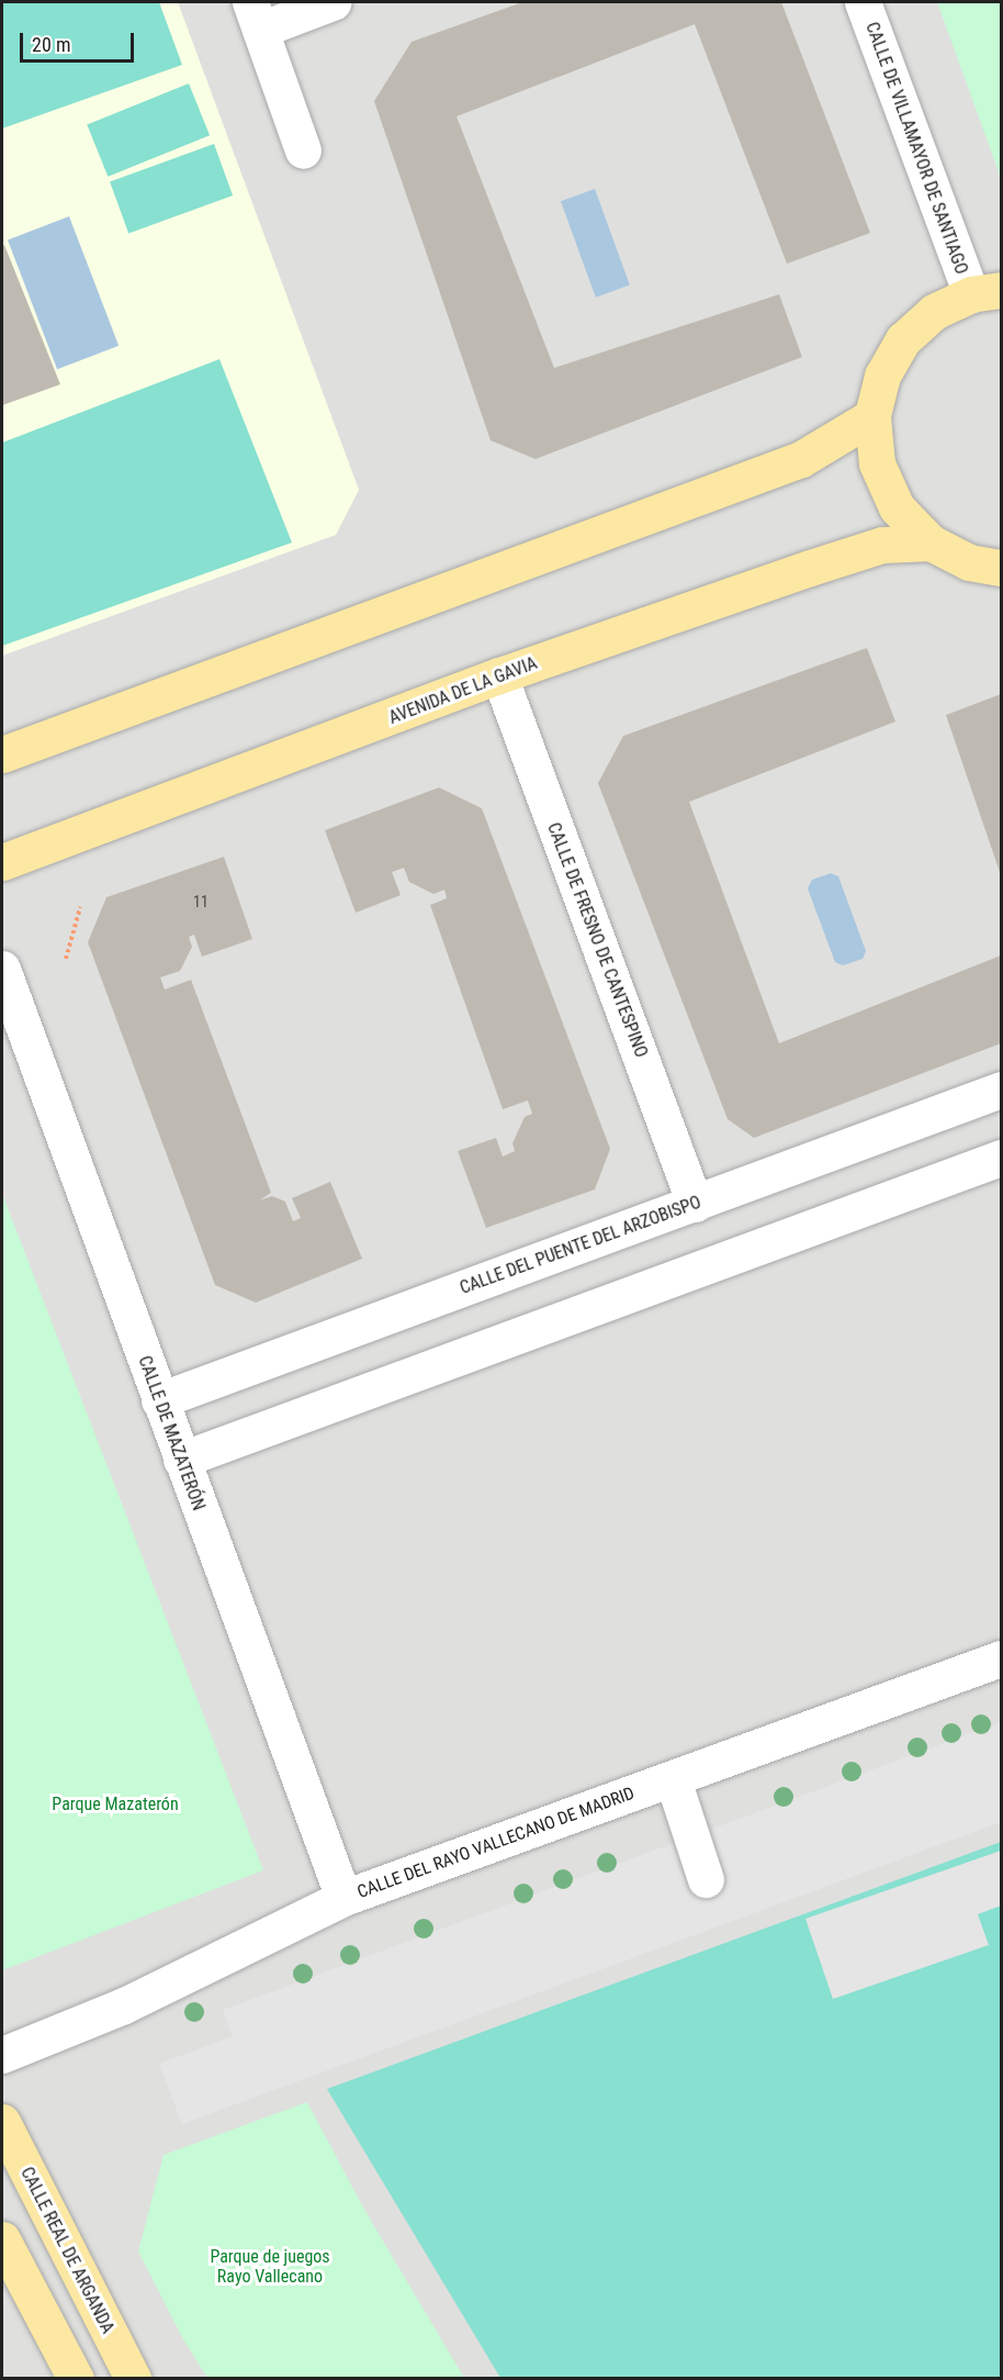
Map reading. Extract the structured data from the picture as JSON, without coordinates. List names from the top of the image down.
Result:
{
  "streets": {
    "main road": ["AVENIDA DE LA GAVIA", "CALLE REAL DE ARGANDA"],
    "street": [
      "CALLE DE VILLAMAYOR DE SANTIAGO",
      "CALLE DE FRESNO DE CANTESPINO",
      "CALLE DEL PUENTE DEL ARZOBISPO",
      "CALLE DE MAZATERÓN",
      "CALLE DEL RAYO VALLECANO DE MADRID"
    ]
  },
  "crossings": [
    ["AVENIDA DE LA GAVIA", "CALLE DE FRESNO DE CANTESPINO"],
    ["CALLE DE FRESNO DE CANTESPINO", "CALLE DEL PUENTE DEL ARZOBISPO"],
    ["CALLE DEL PUENTE DEL ARZOBISPO", "CALLE DE MAZATERÓN"],
    ["CALLE DE MAZATERÓN", "CALLE DEL RAYO VALLECANO DE MADRID"]
  ],
  "parks": ["Parque Mazaterón", "Parque de juegos Rayo Vallecano"],
  "house_numbers": ["11"],
  "scale_bar": "20 m"
}
